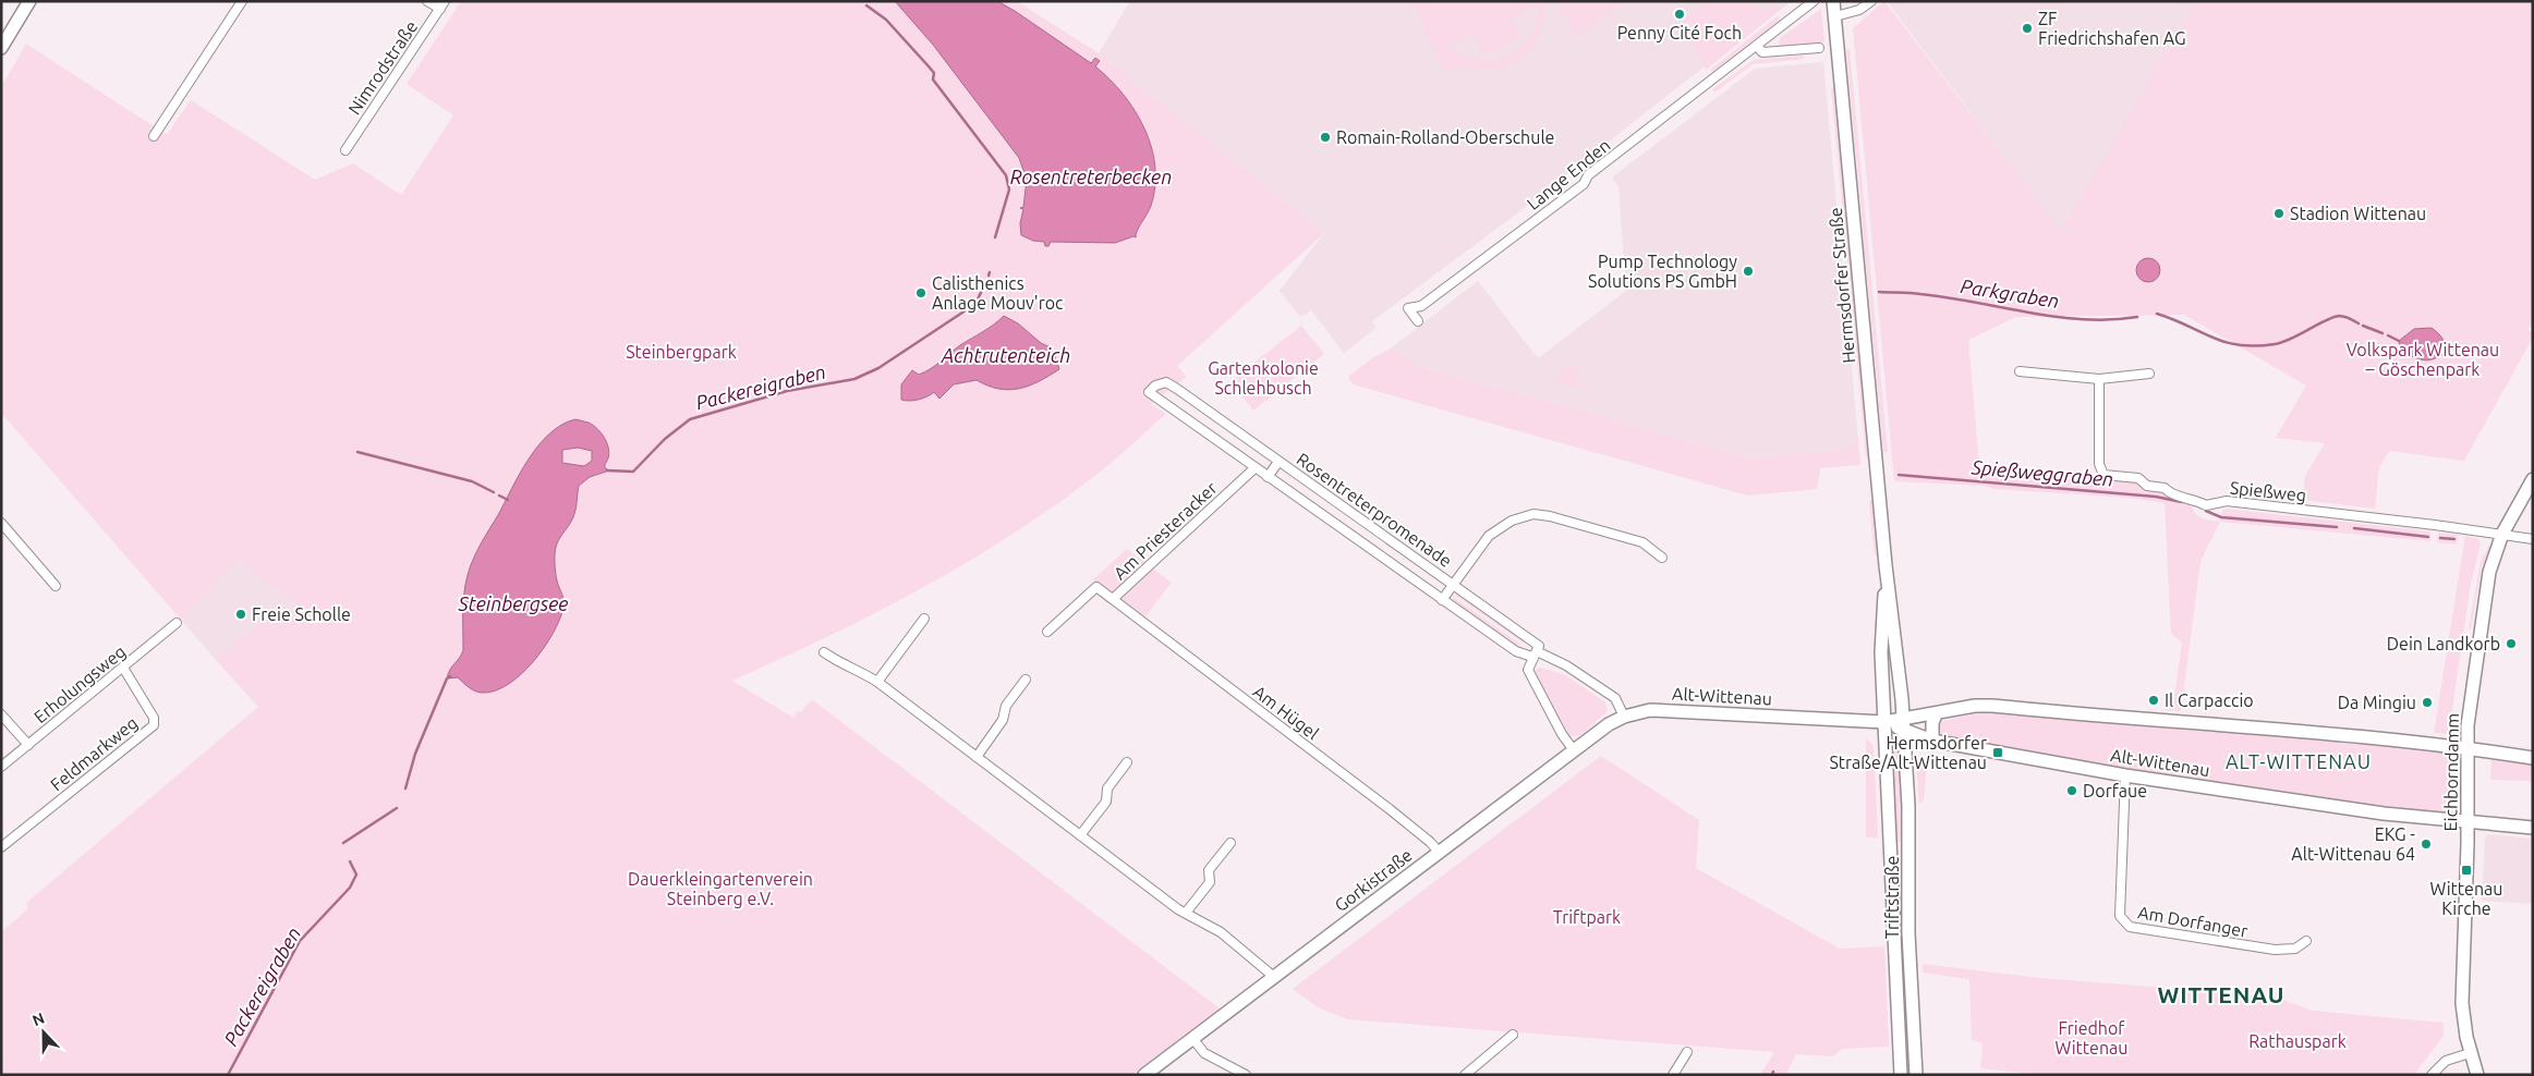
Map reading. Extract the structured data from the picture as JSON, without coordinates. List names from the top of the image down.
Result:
{
  "streets": {
    "main road": [
      "Hermsdorfer Straße",
      "Alt-Wittenau",
      "Eichborndamm",
      "Gorkistraße",
      "Triftstraße"
    ],
    "street": [
      "Nimrodstraße",
      "Lange Enden",
      "Spießweg",
      "Rosentreterpromenade",
      "Am Priesteracker",
      "Erholungsweg",
      "Am Hügel",
      "Feldmarkweg",
      "Am Dorfanger"
    ]
  },
  "crossings": [
    ["Hermsdorfer Straße", "Alt-Wittenau"],
    ["Hermsdorfer Straße", "Triftstraße"],
    ["Spießweg", "Eichborndamm"],
    ["Rosentreterpromenade", "Am Priesteracker"],
    ["Rosentreterpromenade", "Alt-Wittenau"],
    ["Rosentreterpromenade", "Gorkistraße"],
    ["Am Priesteracker", "Am Hügel"],
    ["Erholungsweg", "Feldmarkweg"],
    ["Alt-Wittenau", "Eichborndamm"],
    ["Alt-Wittenau", "Gorkistraße"],
    ["Alt-Wittenau", "Triftstraße"],
    ["Alt-Wittenau", "Am Dorfanger"],
    ["Am Hügel", "Gorkistraße"]
  ],
  "districts": ["ALT-WITTENAU", "WITTENAU"],
  "water": [
    "Rosentreterbecken",
    "Parkgraben",
    "Achtrutenteich",
    "Packereigraben",
    "Spießweggraben",
    "Steinbergsee"
  ],
  "parks": [
    "Volkspark Wittenau – Göschenpark",
    "Steinbergpark",
    "Gartenkolonie Schlehbusch",
    "Dauerkleingartenverein Steinberg e.V.",
    "Triftpark",
    "Friedhof Wittenau",
    "Rathauspark"
  ],
  "places": {
    "other": [
      "Penny Cité Foch",
      "ZF Friedrichshafen AG",
      "Romain-Rolland-Oberschule",
      "Stadion Wittenau",
      "Pump Technology Solutions PS GmbH",
      "Calisthenics Anlage Mouv'roc",
      "Freie Scholle",
      "Dein Landkorb",
      "Il Carpaccio",
      "Da Mingiu",
      "Dorfaue",
      "EKG - Alt-Wittenau 64"
    ],
    "transit": ["Hermsdorfer Straße/Alt-Wittenau", "Wittenau Kirche"]
  },
  "north": "top"
}
